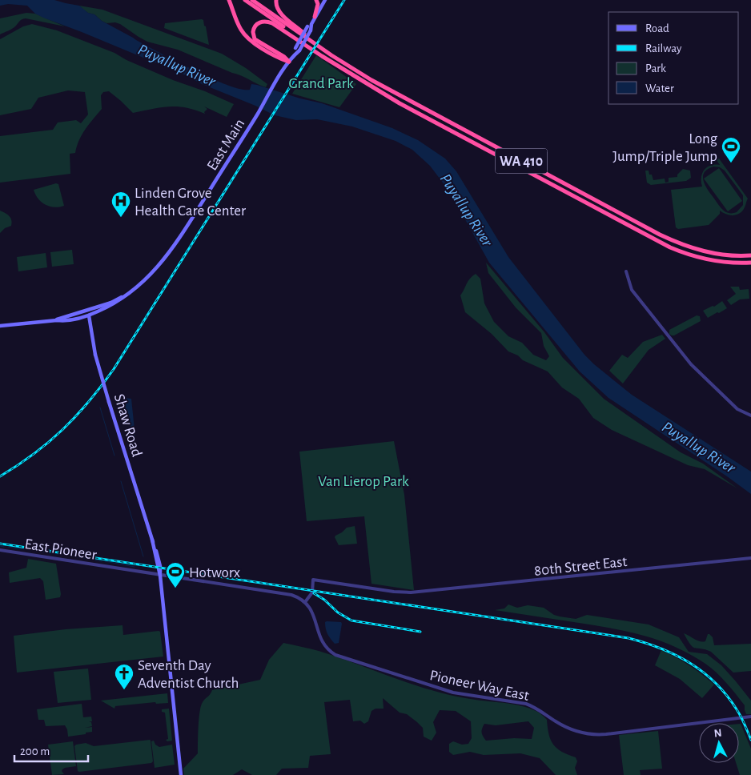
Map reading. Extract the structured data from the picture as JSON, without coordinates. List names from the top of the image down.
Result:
{
  "streets": {
    "highway": ["WA 410"],
    "main road": ["East Main", "Shaw Road"],
    "street": ["East Pioneer", "80th Street East", "Pioneer Way East"]
  },
  "crossings": [
    ["East Main", "Shaw Road"],
    ["Shaw Road", "East Pioneer"]
  ],
  "water": ["Puyallup River"],
  "parks": ["Grand Park", "Van Lierop Park"],
  "places": {
    "sports": ["Long Jump/Triple Jump", "Hotworx"],
    "hospital": ["Linden Grove Health Care Center"],
    "church": ["Seventh Day Adventist Church"]
  },
  "legend": [
    "Road",
    "Railway",
    "Park",
    "Water"
  ],
  "scale_bar": "200 m",
  "north": "top"
}
